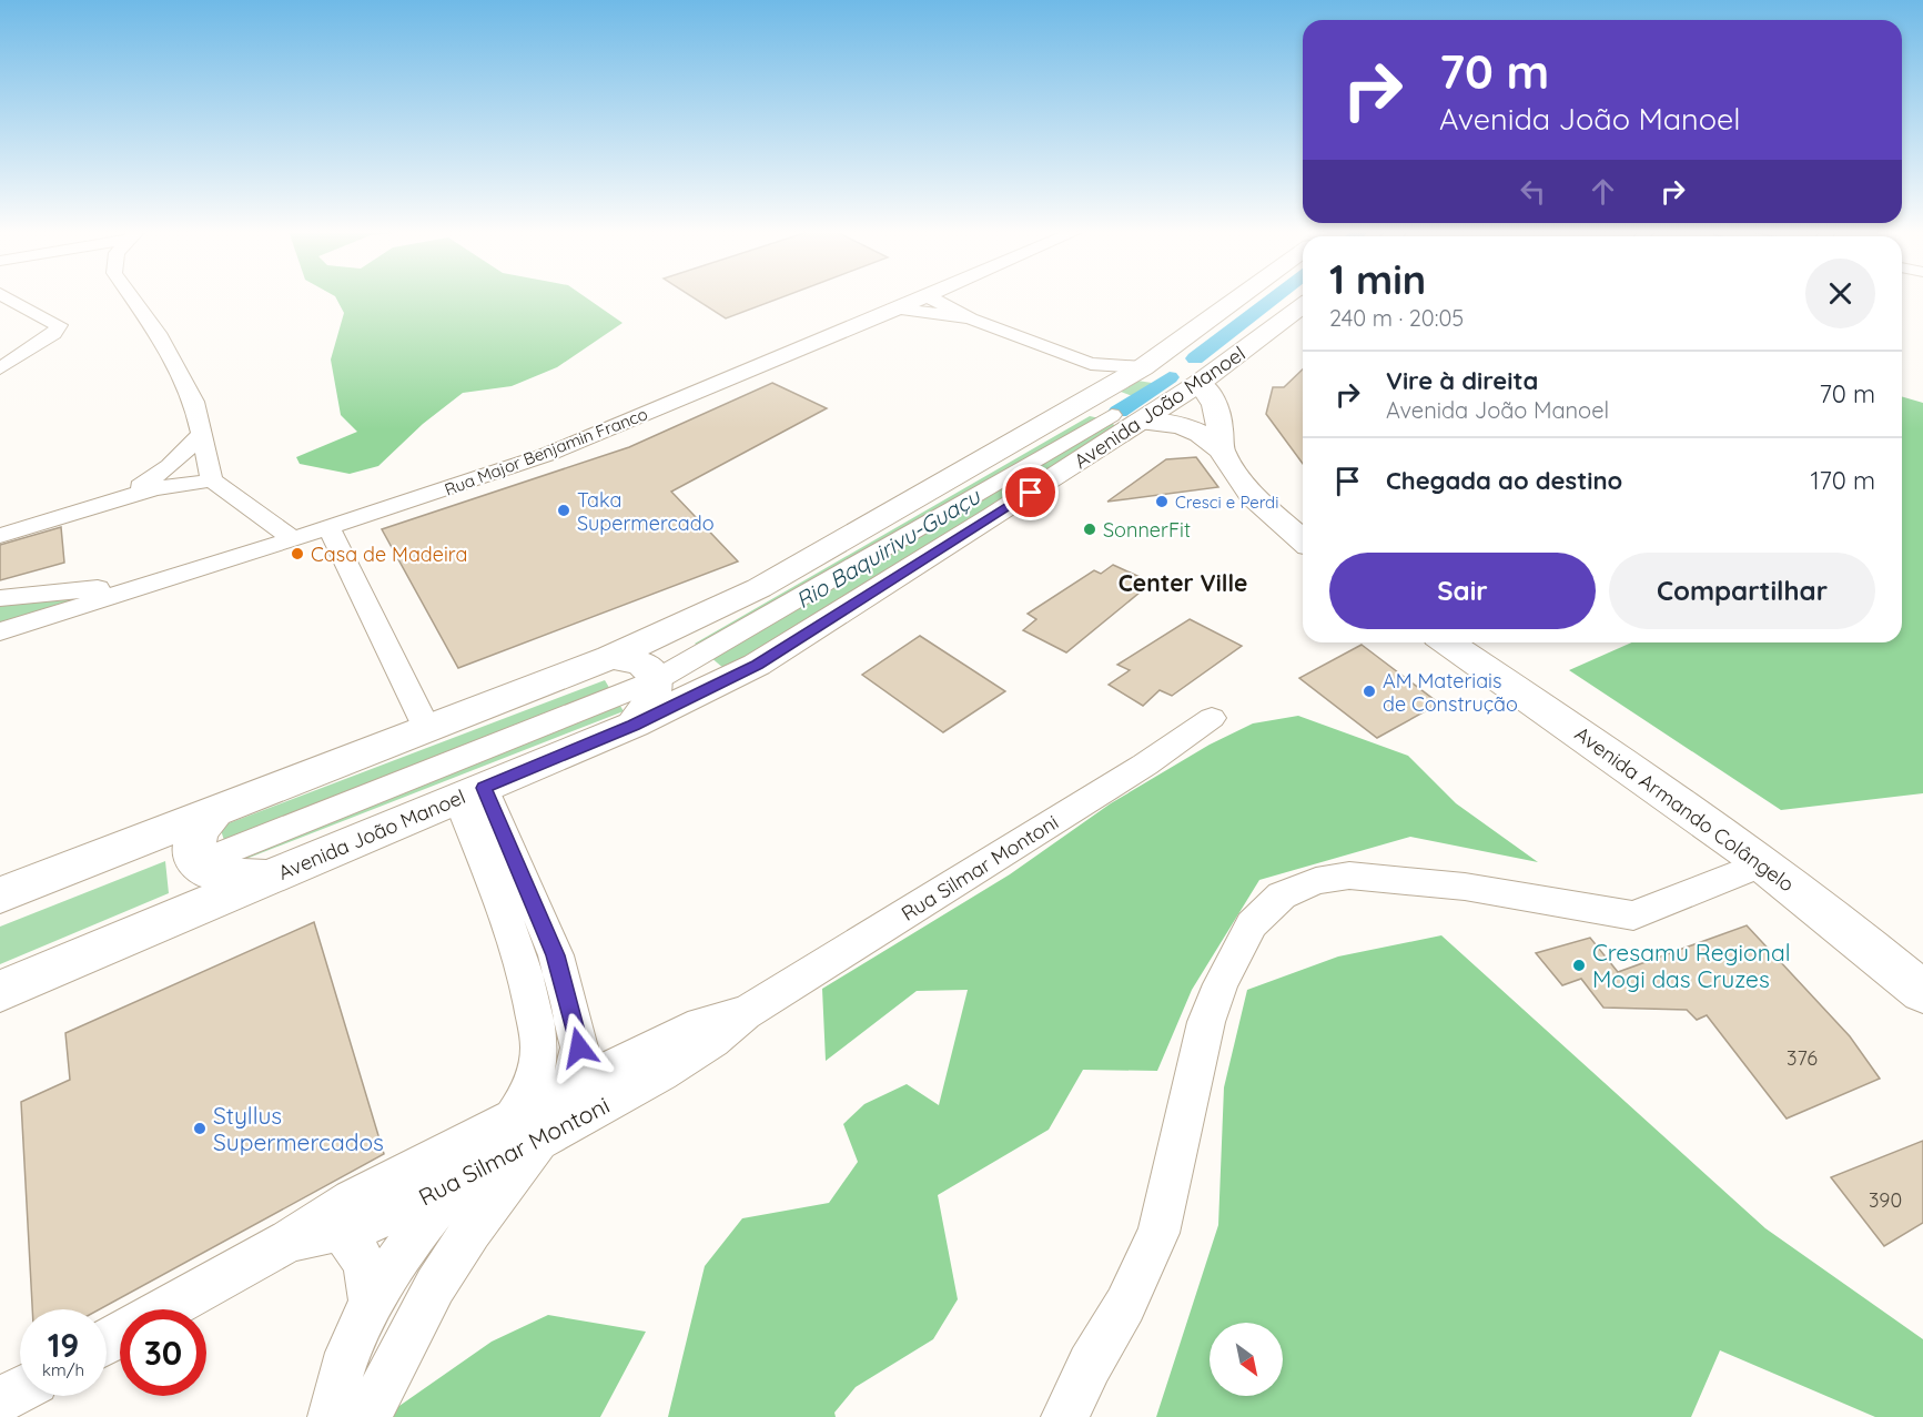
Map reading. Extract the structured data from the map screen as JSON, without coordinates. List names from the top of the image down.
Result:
{
  "streets": {
    "main road": ["Avenida João Manoel", "Avenida Armando Colângelo"],
    "street": ["Rua Major Benjamin Franco", "Rua Silmar Montoni"]
  },
  "districts": ["Center Ville"],
  "water": ["Rio Baquirivu-Guaçu"],
  "places": [
    "Cresci e Perdi",
    "Taka Supermercado",
    "SonnerFit",
    "Casa de Madeira",
    "AM Materiais de Construção",
    "Cresamu Regional Mogi das Cruzes",
    "Styllus Supermercados"
  ],
  "house_numbers": ["376", "390"],
  "north": "bottom right",
  "page": {
    "turn": ["70 m", "Avenida João Manoel"],
    "heading": ["1 min", "240 m · 20:05"],
    "list": [
      {
        "name": "Vire à direita",
        "note": "Avenida João Manoel",
        "value": "70 m"
      },
      {
        "name": "Chegada ao destino",
        "value": "170 m"
      }
    ],
    "buttons": ["Sair", "Compartilhar"],
    "speed": "19 km/h",
    "limit": "30"
  }
}
